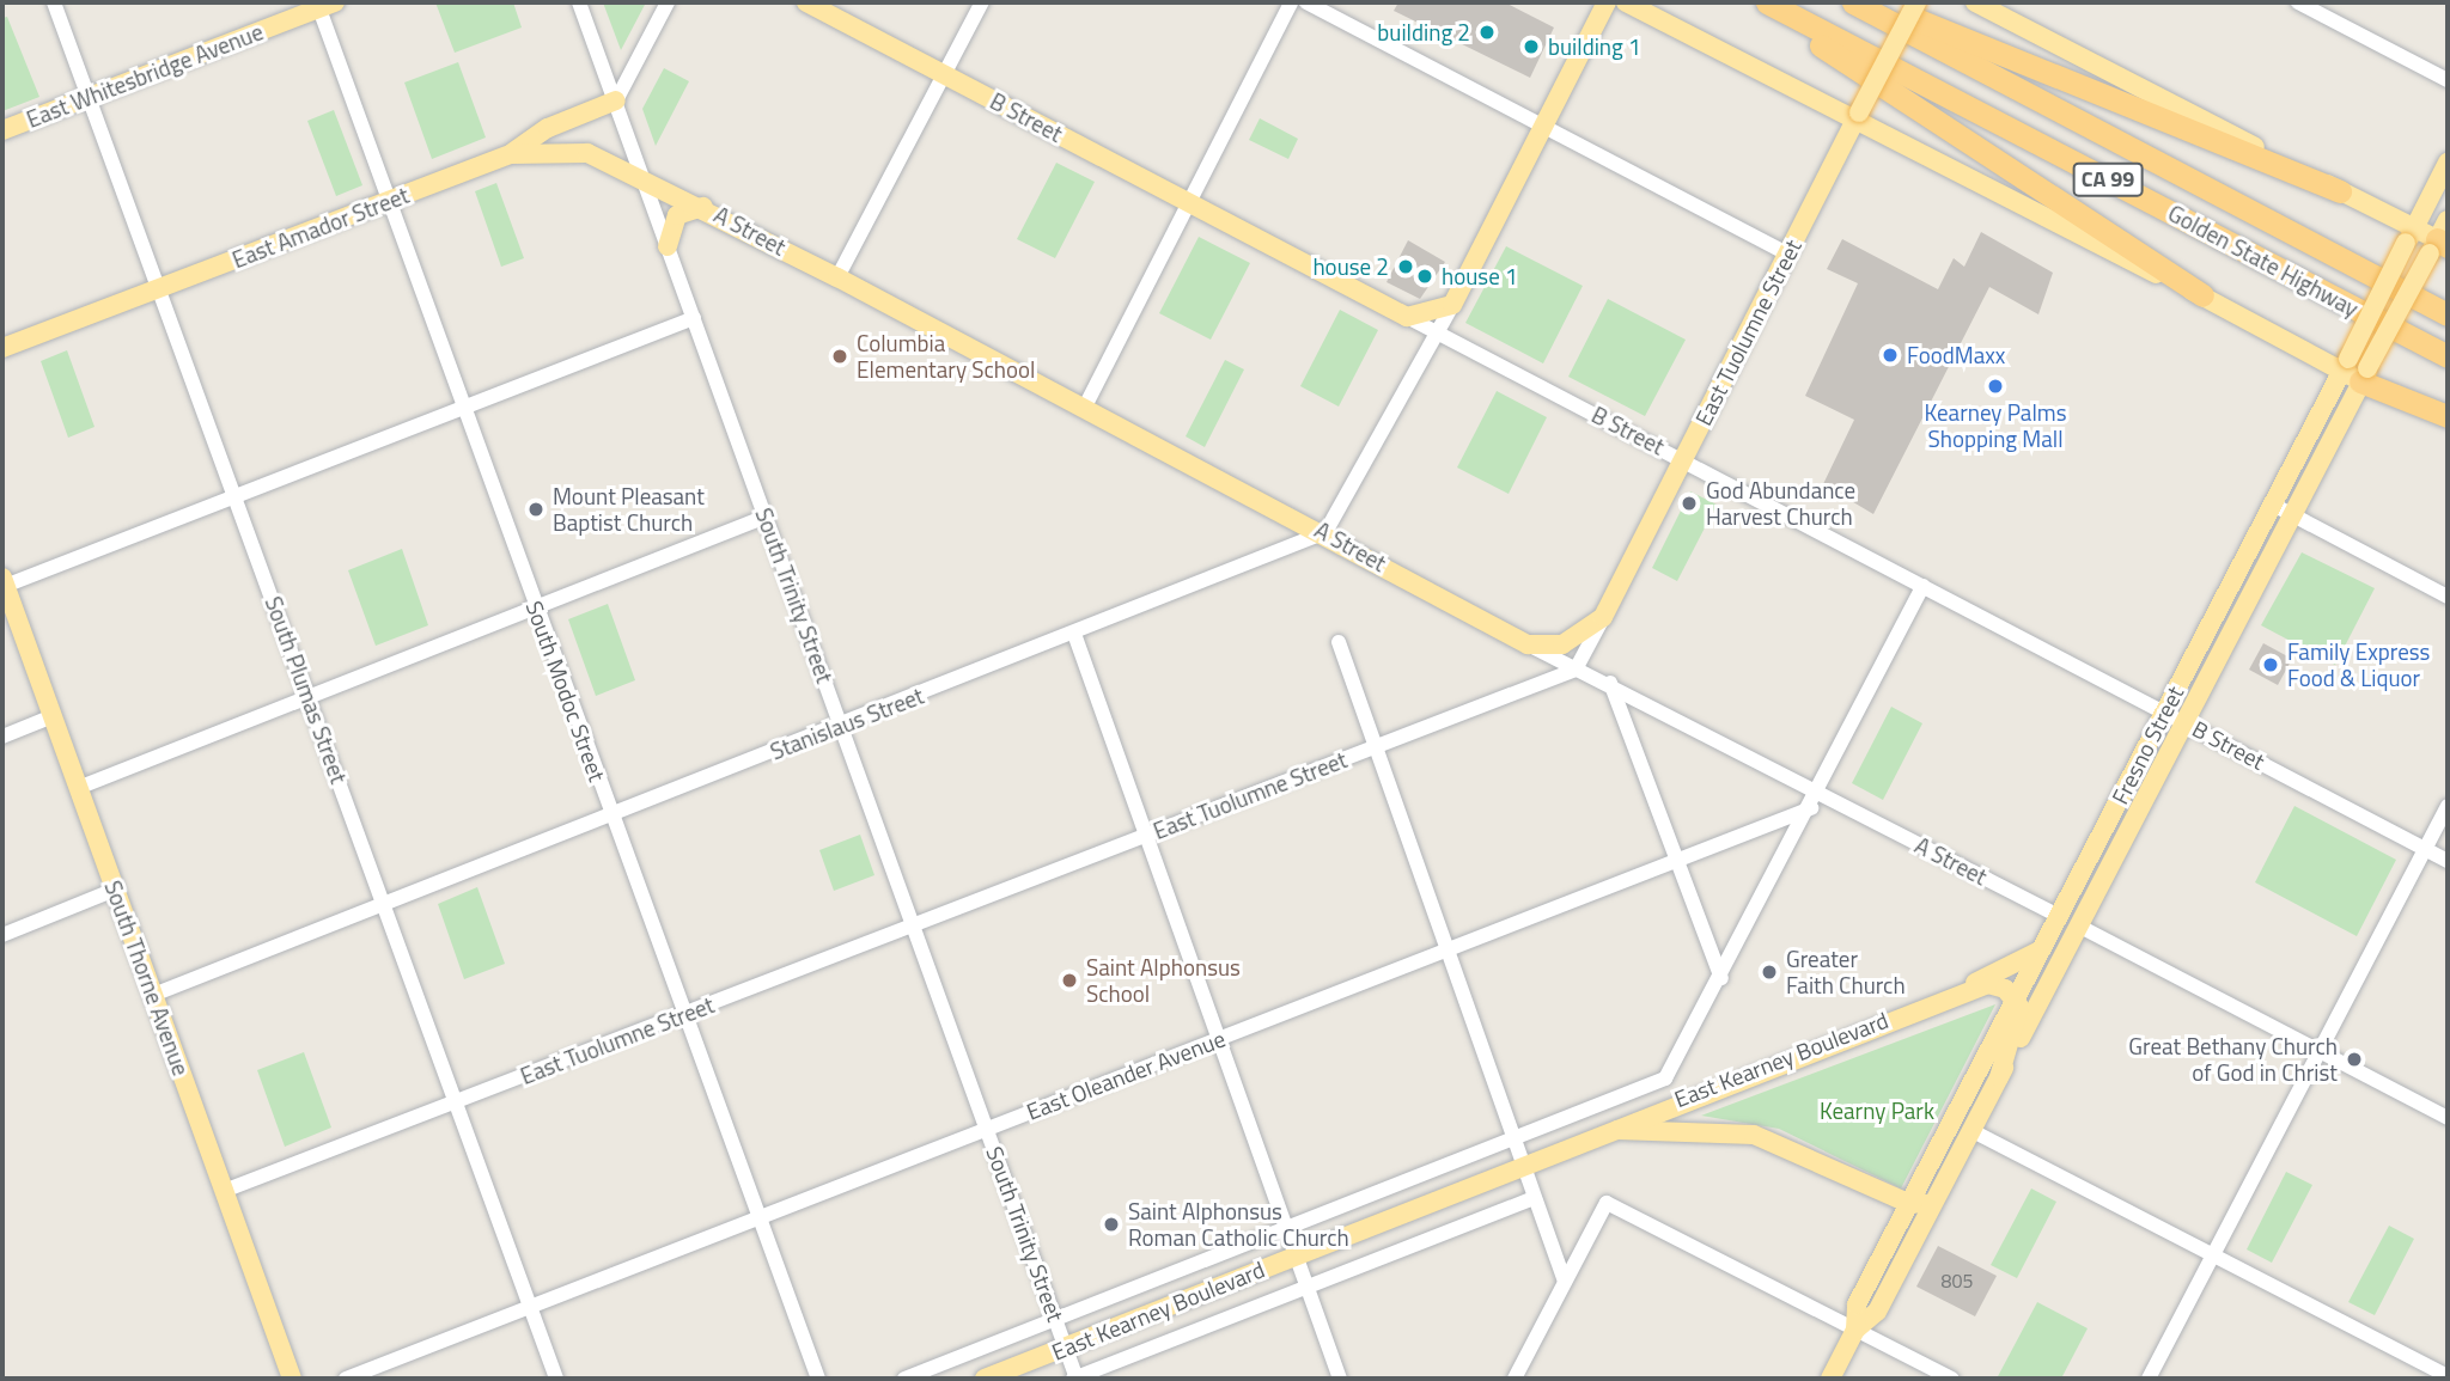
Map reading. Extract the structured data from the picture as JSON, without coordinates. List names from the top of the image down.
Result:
{
  "streets": {
    "highway": ["CA 99", "Golden State Highway"],
    "main road": [
      "East Whitesbridge Avenue",
      "B Street",
      "East Amador Street",
      "A Street",
      "East Tuolumne Street",
      "Fresno Street",
      "South Thorne Avenue",
      "East Kearney Boulevard"
    ],
    "street": [
      "South Trinity Street",
      "South Plumas Street",
      "South Modoc Street",
      "Stanislaus Street",
      "East Oleander Avenue"
    ]
  },
  "crossings": [
    ["East Whitesbridge Avenue", "South Plumas Street"],
    ["East Whitesbridge Avenue", "South Modoc Street"],
    ["B Street", "East Tuolumne Street"],
    ["B Street", "Fresno Street"],
    ["B Street", "East Kearney Boulevard"],
    ["East Amador Street", "A Street"],
    ["East Amador Street", "South Trinity Street"],
    ["East Amador Street", "South Plumas Street"],
    ["East Amador Street", "South Modoc Street"],
    ["A Street", "East Tuolumne Street"],
    ["A Street", "South Trinity Street"],
    ["A Street", "Stanislaus Street"],
    ["A Street", "Fresno Street"],
    ["A Street", "East Kearney Boulevard"],
    ["East Tuolumne Street", "South Trinity Street"],
    ["East Tuolumne Street", "South Plumas Street"],
    ["East Tuolumne Street", "South Modoc Street"],
    ["East Tuolumne Street", "South Thorne Avenue"],
    ["South Trinity Street", "Stanislaus Street"],
    ["South Trinity Street", "East Kearney Boulevard"],
    ["South Trinity Street", "East Oleander Avenue"],
    ["South Plumas Street", "Stanislaus Street"],
    ["South Plumas Street", "East Oleander Avenue"],
    ["South Modoc Street", "Stanislaus Street"],
    ["South Modoc Street", "East Oleander Avenue"],
    ["Stanislaus Street", "South Thorne Avenue"],
    ["Fresno Street", "East Kearney Boulevard"],
    ["East Kearney Boulevard", "East Oleander Avenue"]
  ],
  "parks": ["Kearny Park"],
  "places": [
    "building 2",
    "building 1",
    "house 2",
    "house 1",
    "FoodMaxx",
    "Columbia Elementary School",
    "Kearney Palms Shopping Mall",
    "God Abundance Harvest Church",
    "Mount Pleasant Baptist Church",
    "Family Express Food & Liquor",
    "Greater Faith Church",
    "Saint Alphonsus School",
    "Great Bethany Church of God in Christ",
    "Saint Alphonsus Roman Catholic Church"
  ],
  "house_numbers": ["805"]
}
